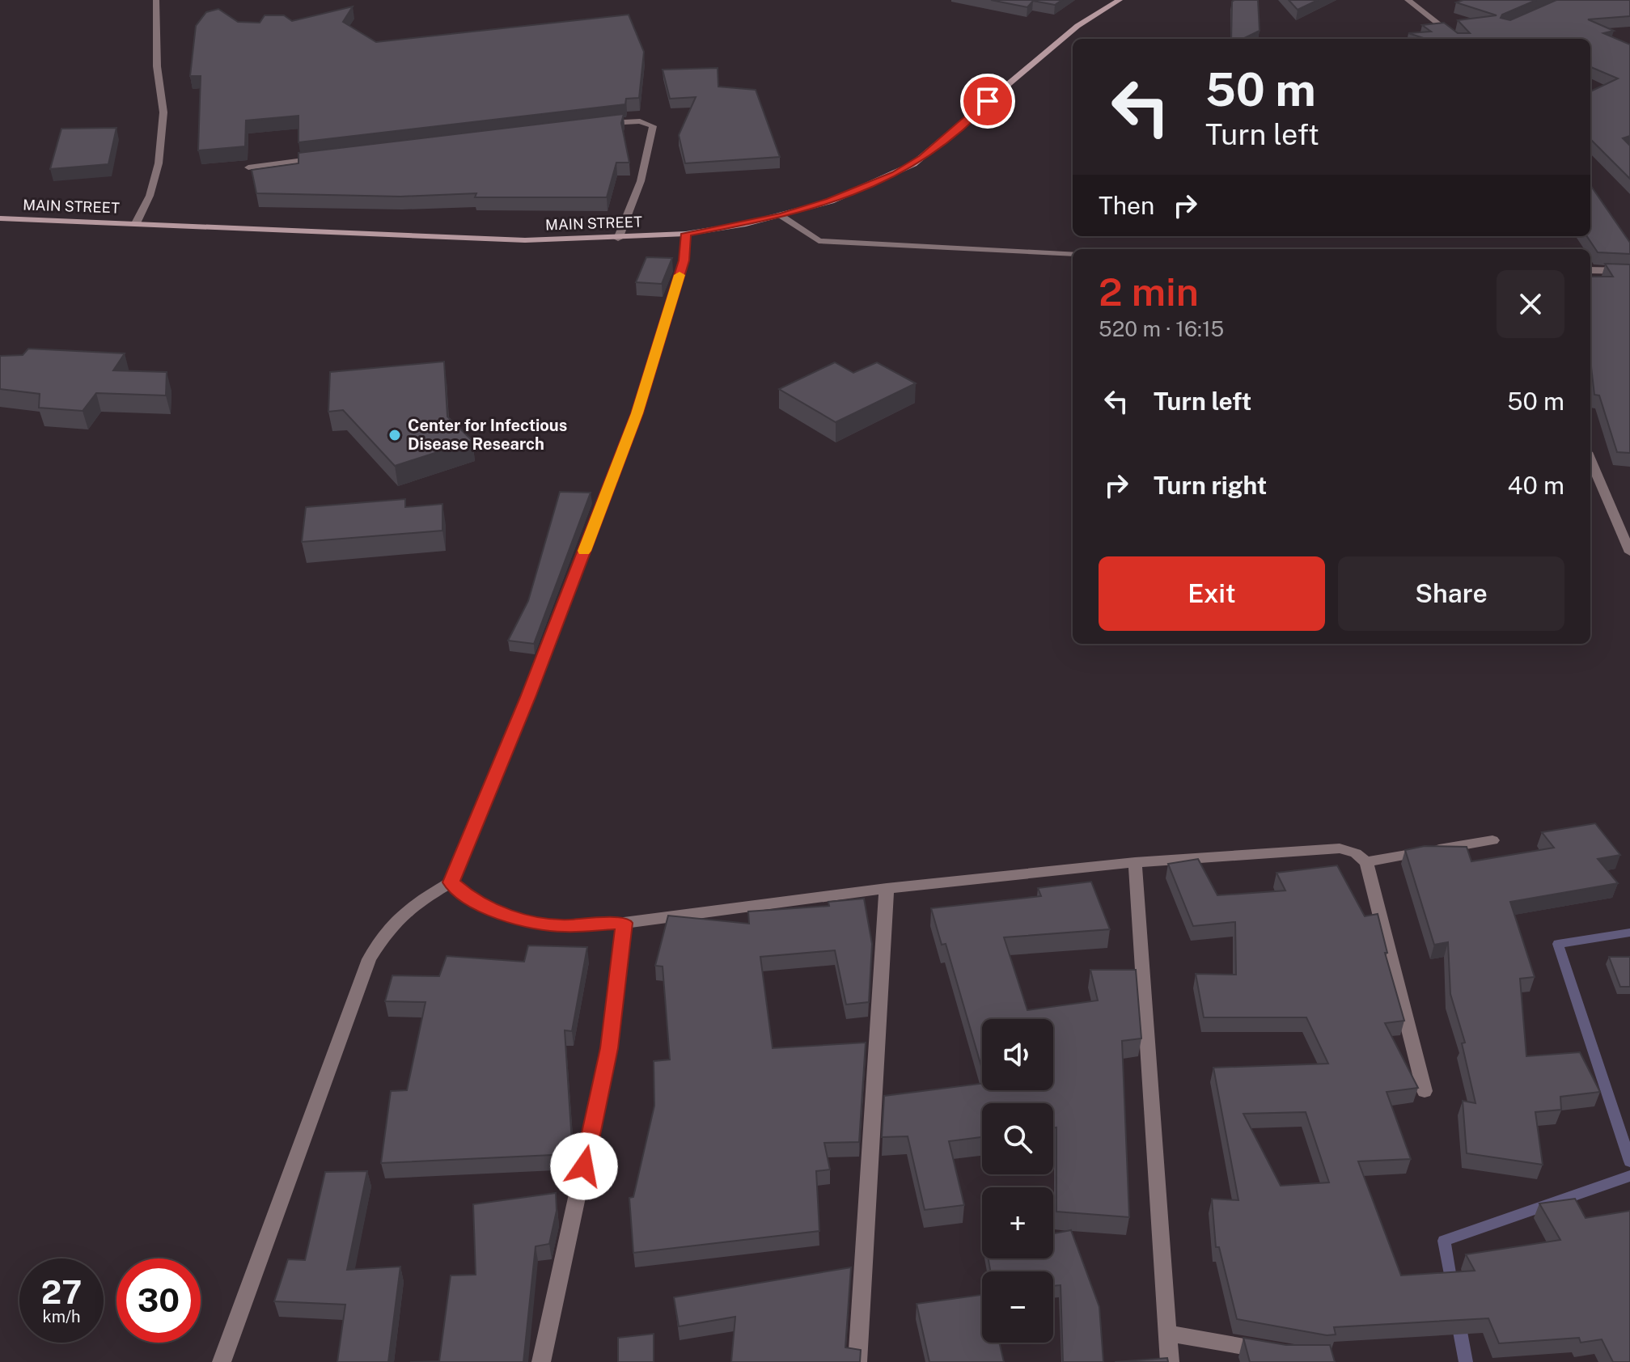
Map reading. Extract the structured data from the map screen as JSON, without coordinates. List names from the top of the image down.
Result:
{
  "streets": {
    "main road": ["MAIN STREET"]
  },
  "places": ["Center for Infectious Disease Research"],
  "page": {
    "turn": ["50 m", "Turn left"],
    "then": "Then",
    "heading": ["2 min", "520 m · 16:15"],
    "list": [
      {
        "name": "Turn left",
        "value": "50 m"
      },
      {
        "name": "Turn right",
        "value": "40 m"
      }
    ],
    "buttons": ["Exit", "Share"],
    "map_buttons": ["+", "−"],
    "speed": "27 km/h",
    "limit": "30"
  }
}
